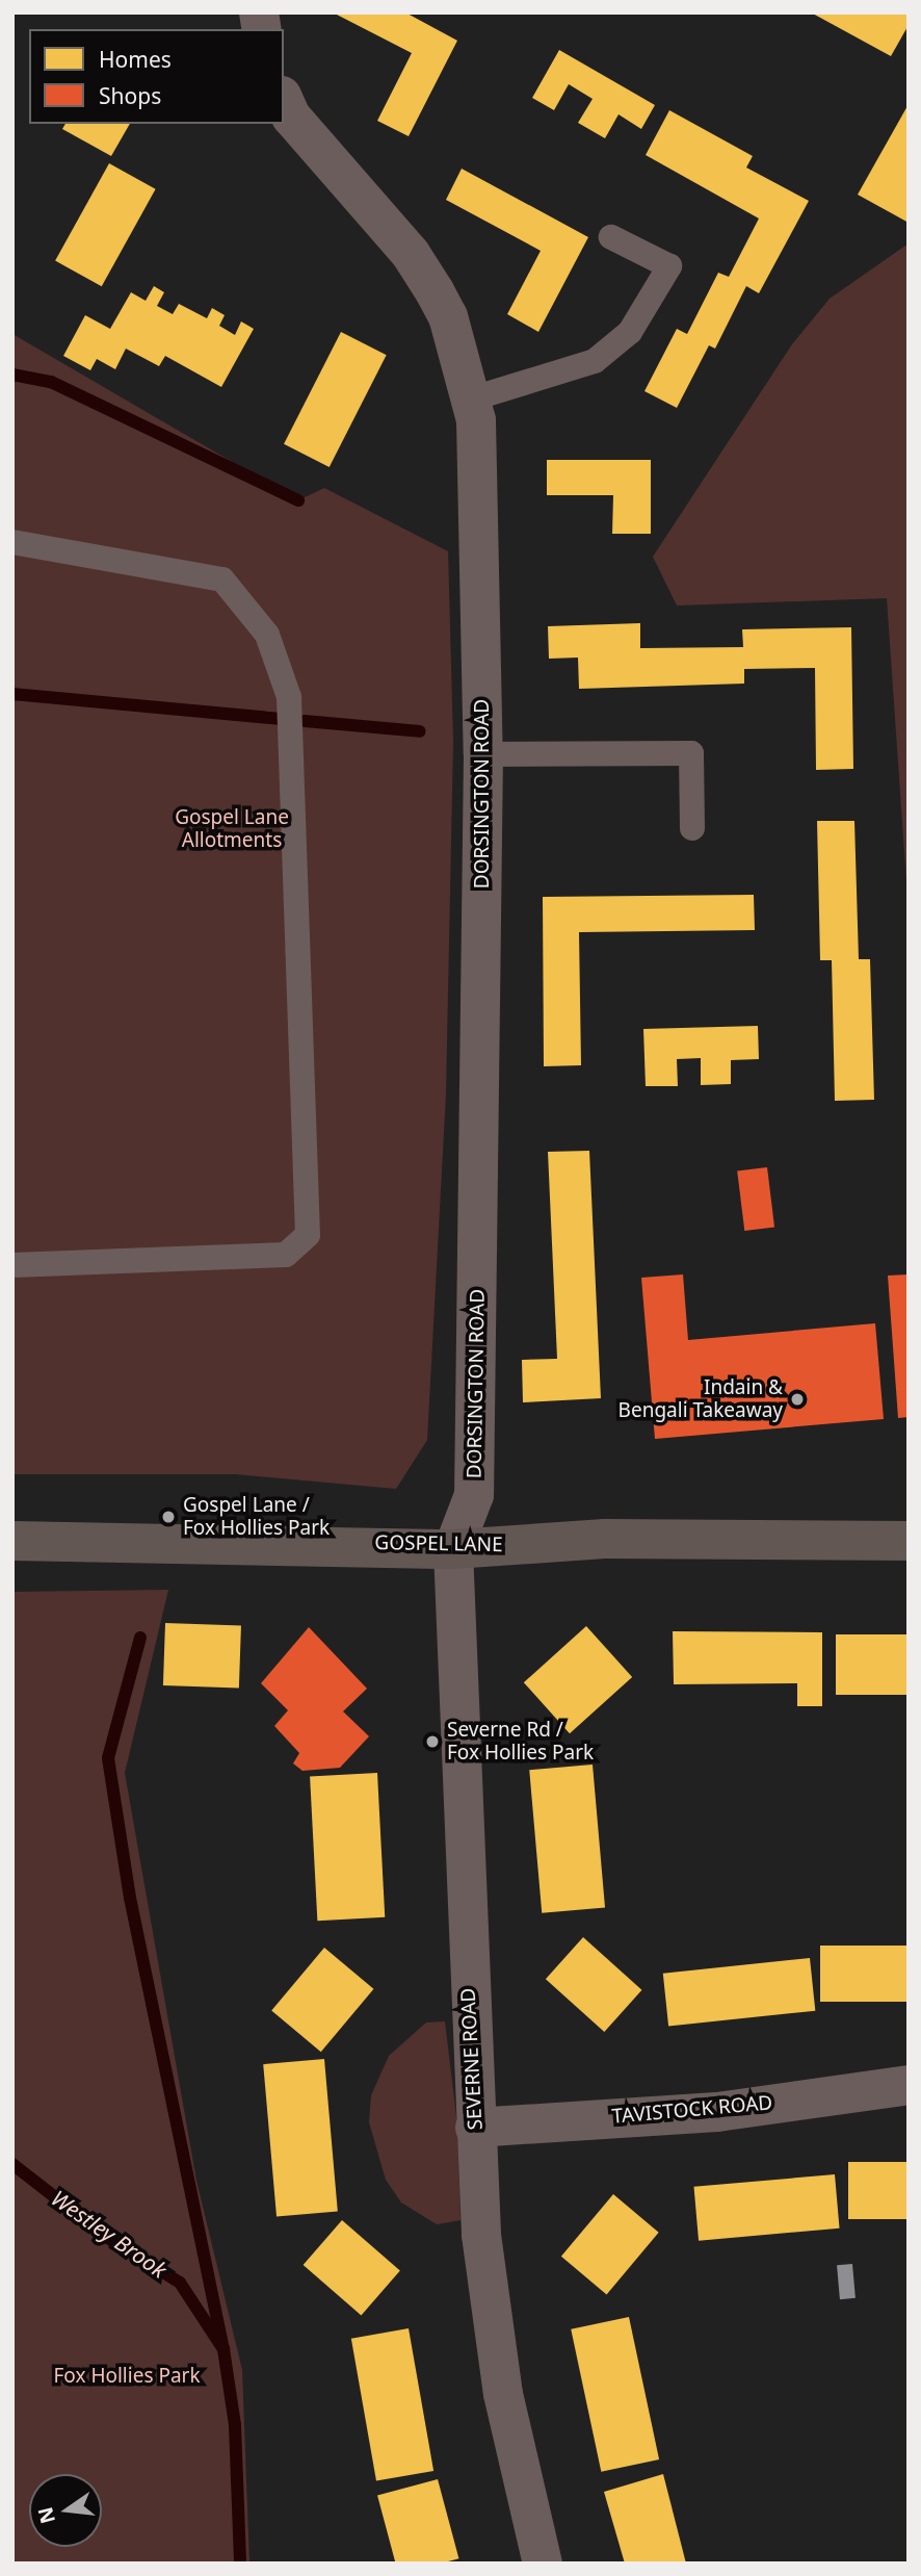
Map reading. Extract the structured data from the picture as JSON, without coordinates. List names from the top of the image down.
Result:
{
  "streets": {
    "street": [
      "DORSINGTON ROAD",
      "GOSPEL LANE",
      "SEVERNE ROAD",
      "TAVISTOCK ROAD"
    ]
  },
  "crossings": [
    ["DORSINGTON ROAD", "GOSPEL LANE"],
    ["DORSINGTON ROAD", "SEVERNE ROAD"],
    ["GOSPEL LANE", "SEVERNE ROAD"],
    ["SEVERNE ROAD", "TAVISTOCK ROAD"]
  ],
  "water": ["Westley Brook"],
  "parks": ["Gospel Lane Allotments", "Fox Hollies Park"],
  "places": ["Indain & Bengali Takeaway", "Gospel Lane / Fox Hollies Park", "Severne Rd / Fox Hollies Park"],
  "legend": ["Homes", "Shops"],
  "north": "left"
}
